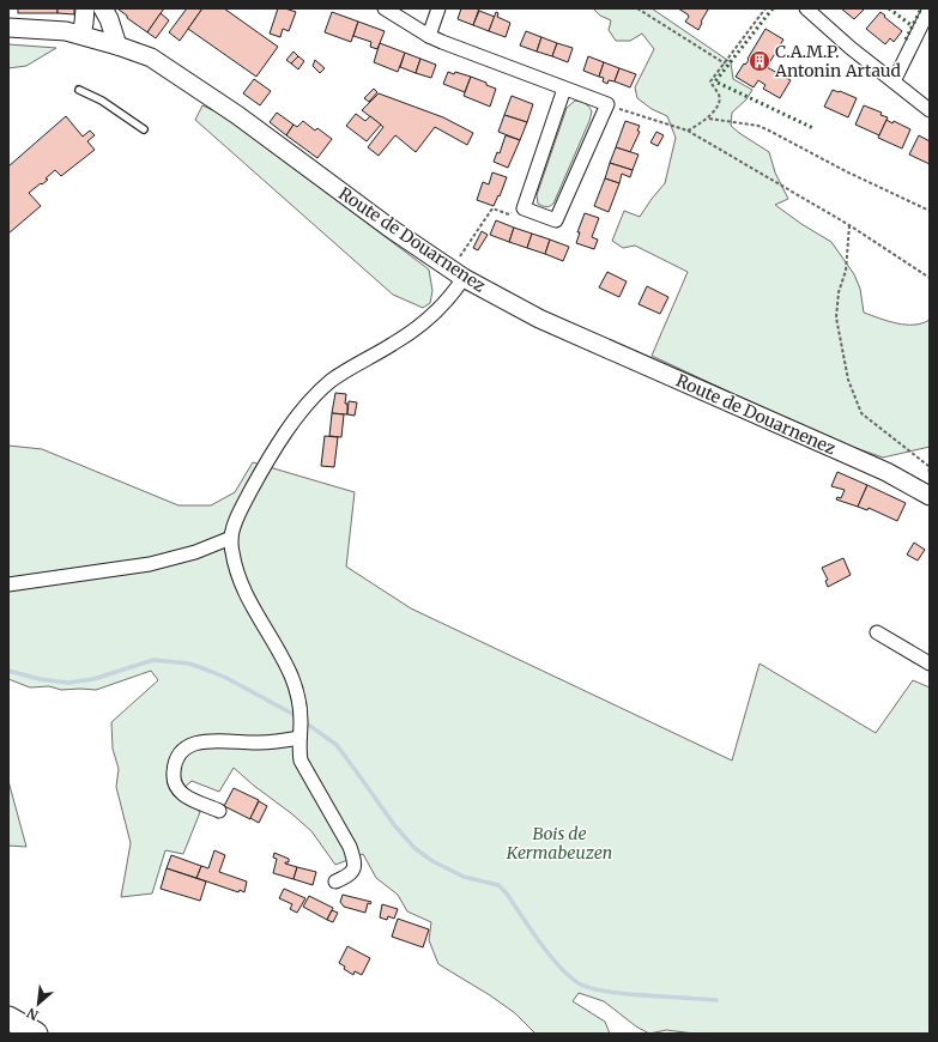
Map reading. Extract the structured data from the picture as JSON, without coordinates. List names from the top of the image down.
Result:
{
  "streets": {
    "main road": ["Route de Douarnenez"]
  },
  "parks": ["Bois de Kermabeuzen"],
  "places": {
    "building": ["C.A.M.P. Antonin Artaud"]
  },
  "north": "bottom left"
}
